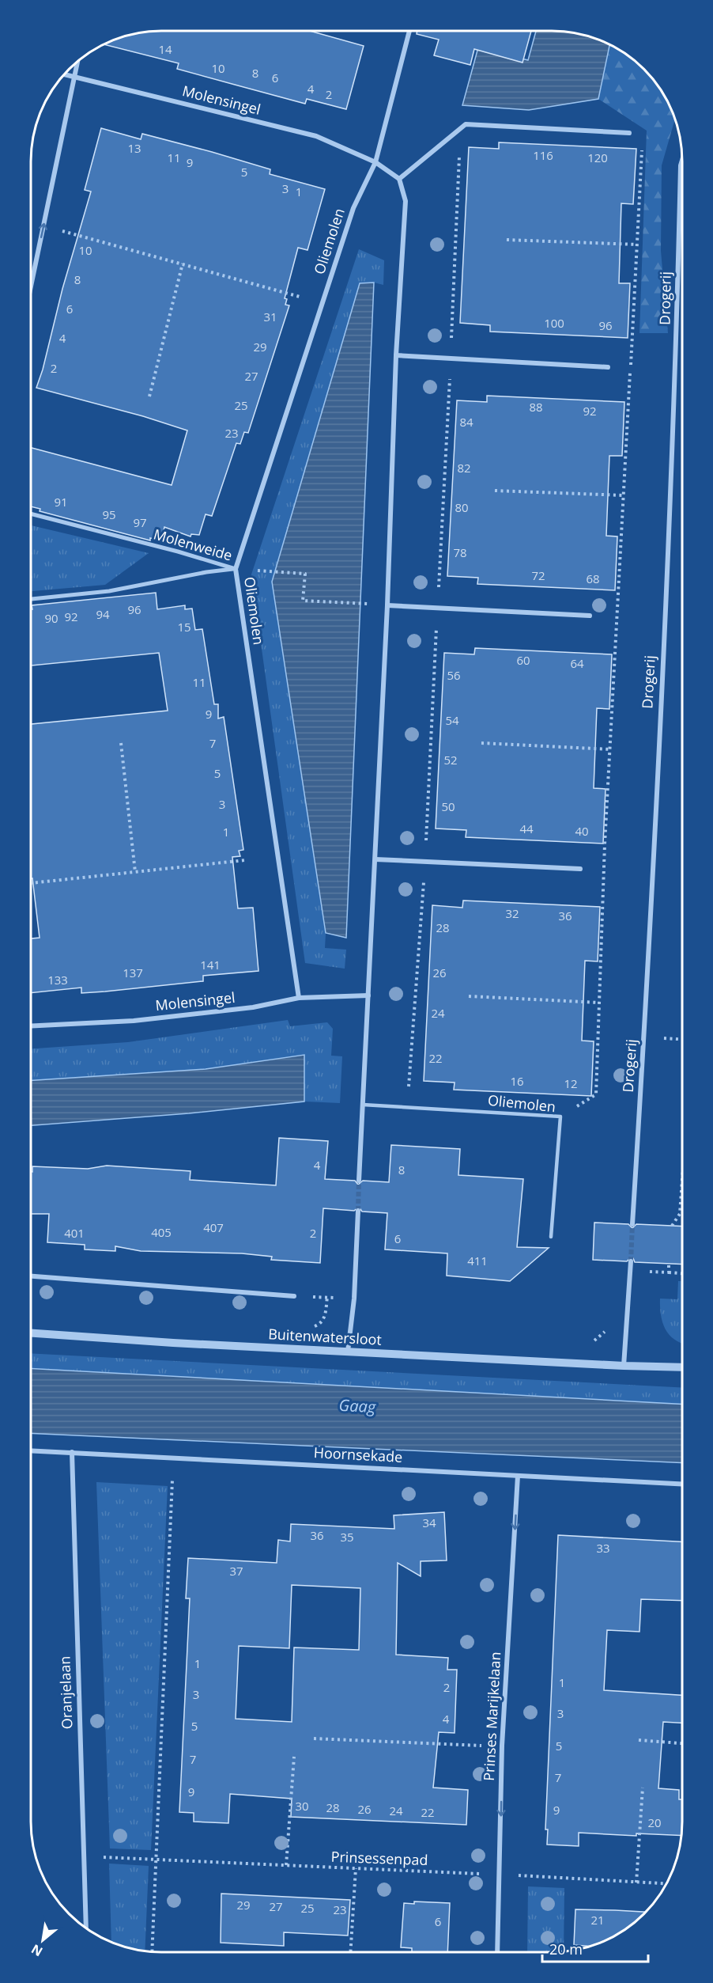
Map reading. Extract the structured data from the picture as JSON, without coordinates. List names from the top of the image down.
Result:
{
  "streets": {
    "street": [
      "Molensingel",
      "Oliemolen",
      "Drogerij",
      "Molenweide",
      "Buitenwatersloot",
      "Hoornsekade",
      "Oranjelaan",
      "Prinses Marijkelaan"
    ],
    "path": ["Prinsessenpad"]
  },
  "crossings": [
    ["Molensingel", "Oliemolen"],
    ["Oliemolen", "Molenweide"],
    ["Hoornsekade", "Oranjelaan"],
    ["Hoornsekade", "Prinses Marijkelaan"],
    ["Oranjelaan", "Prinsessenpad"],
    ["Prinses Marijkelaan", "Prinsessenpad"]
  ],
  "one_way": ["Prinses Marijkelaan"],
  "water": ["Gaag"],
  "house_numbers": [
    "14",
    "10",
    "8",
    "6",
    "4",
    "2",
    "13",
    "116",
    "11",
    "120",
    "9",
    "5",
    "3",
    "1",
    "10",
    "8",
    "6",
    "31",
    "100",
    "96",
    "4",
    "29",
    "2",
    "27",
    "25",
    "88",
    "92",
    "84",
    "23",
    "82",
    "91",
    "80",
    "95",
    "97",
    "78",
    "72",
    "68",
    "96",
    "94",
    "92",
    "90",
    "15",
    "60",
    "64",
    "56",
    "11",
    "9",
    "54",
    "7",
    "52",
    "5",
    "3",
    "50",
    "44",
    "40",
    "1",
    "32",
    "36",
    "28",
    "141",
    "137",
    "26",
    "133",
    "24",
    "22",
    "16",
    "12",
    "4",
    "8",
    "407",
    "405",
    "401",
    "2",
    "6",
    "411",
    "34",
    "36",
    "35",
    "33",
    "37",
    "1",
    "1",
    "2",
    "3",
    "3",
    "4",
    "5",
    "5",
    "7",
    "7",
    "9",
    "30",
    "28",
    "26",
    "9",
    "24",
    "22",
    "20",
    "29",
    "27",
    "25",
    "23",
    "21",
    "6"
  ],
  "scale_bar": "20 m",
  "north": "bottom left"
}
